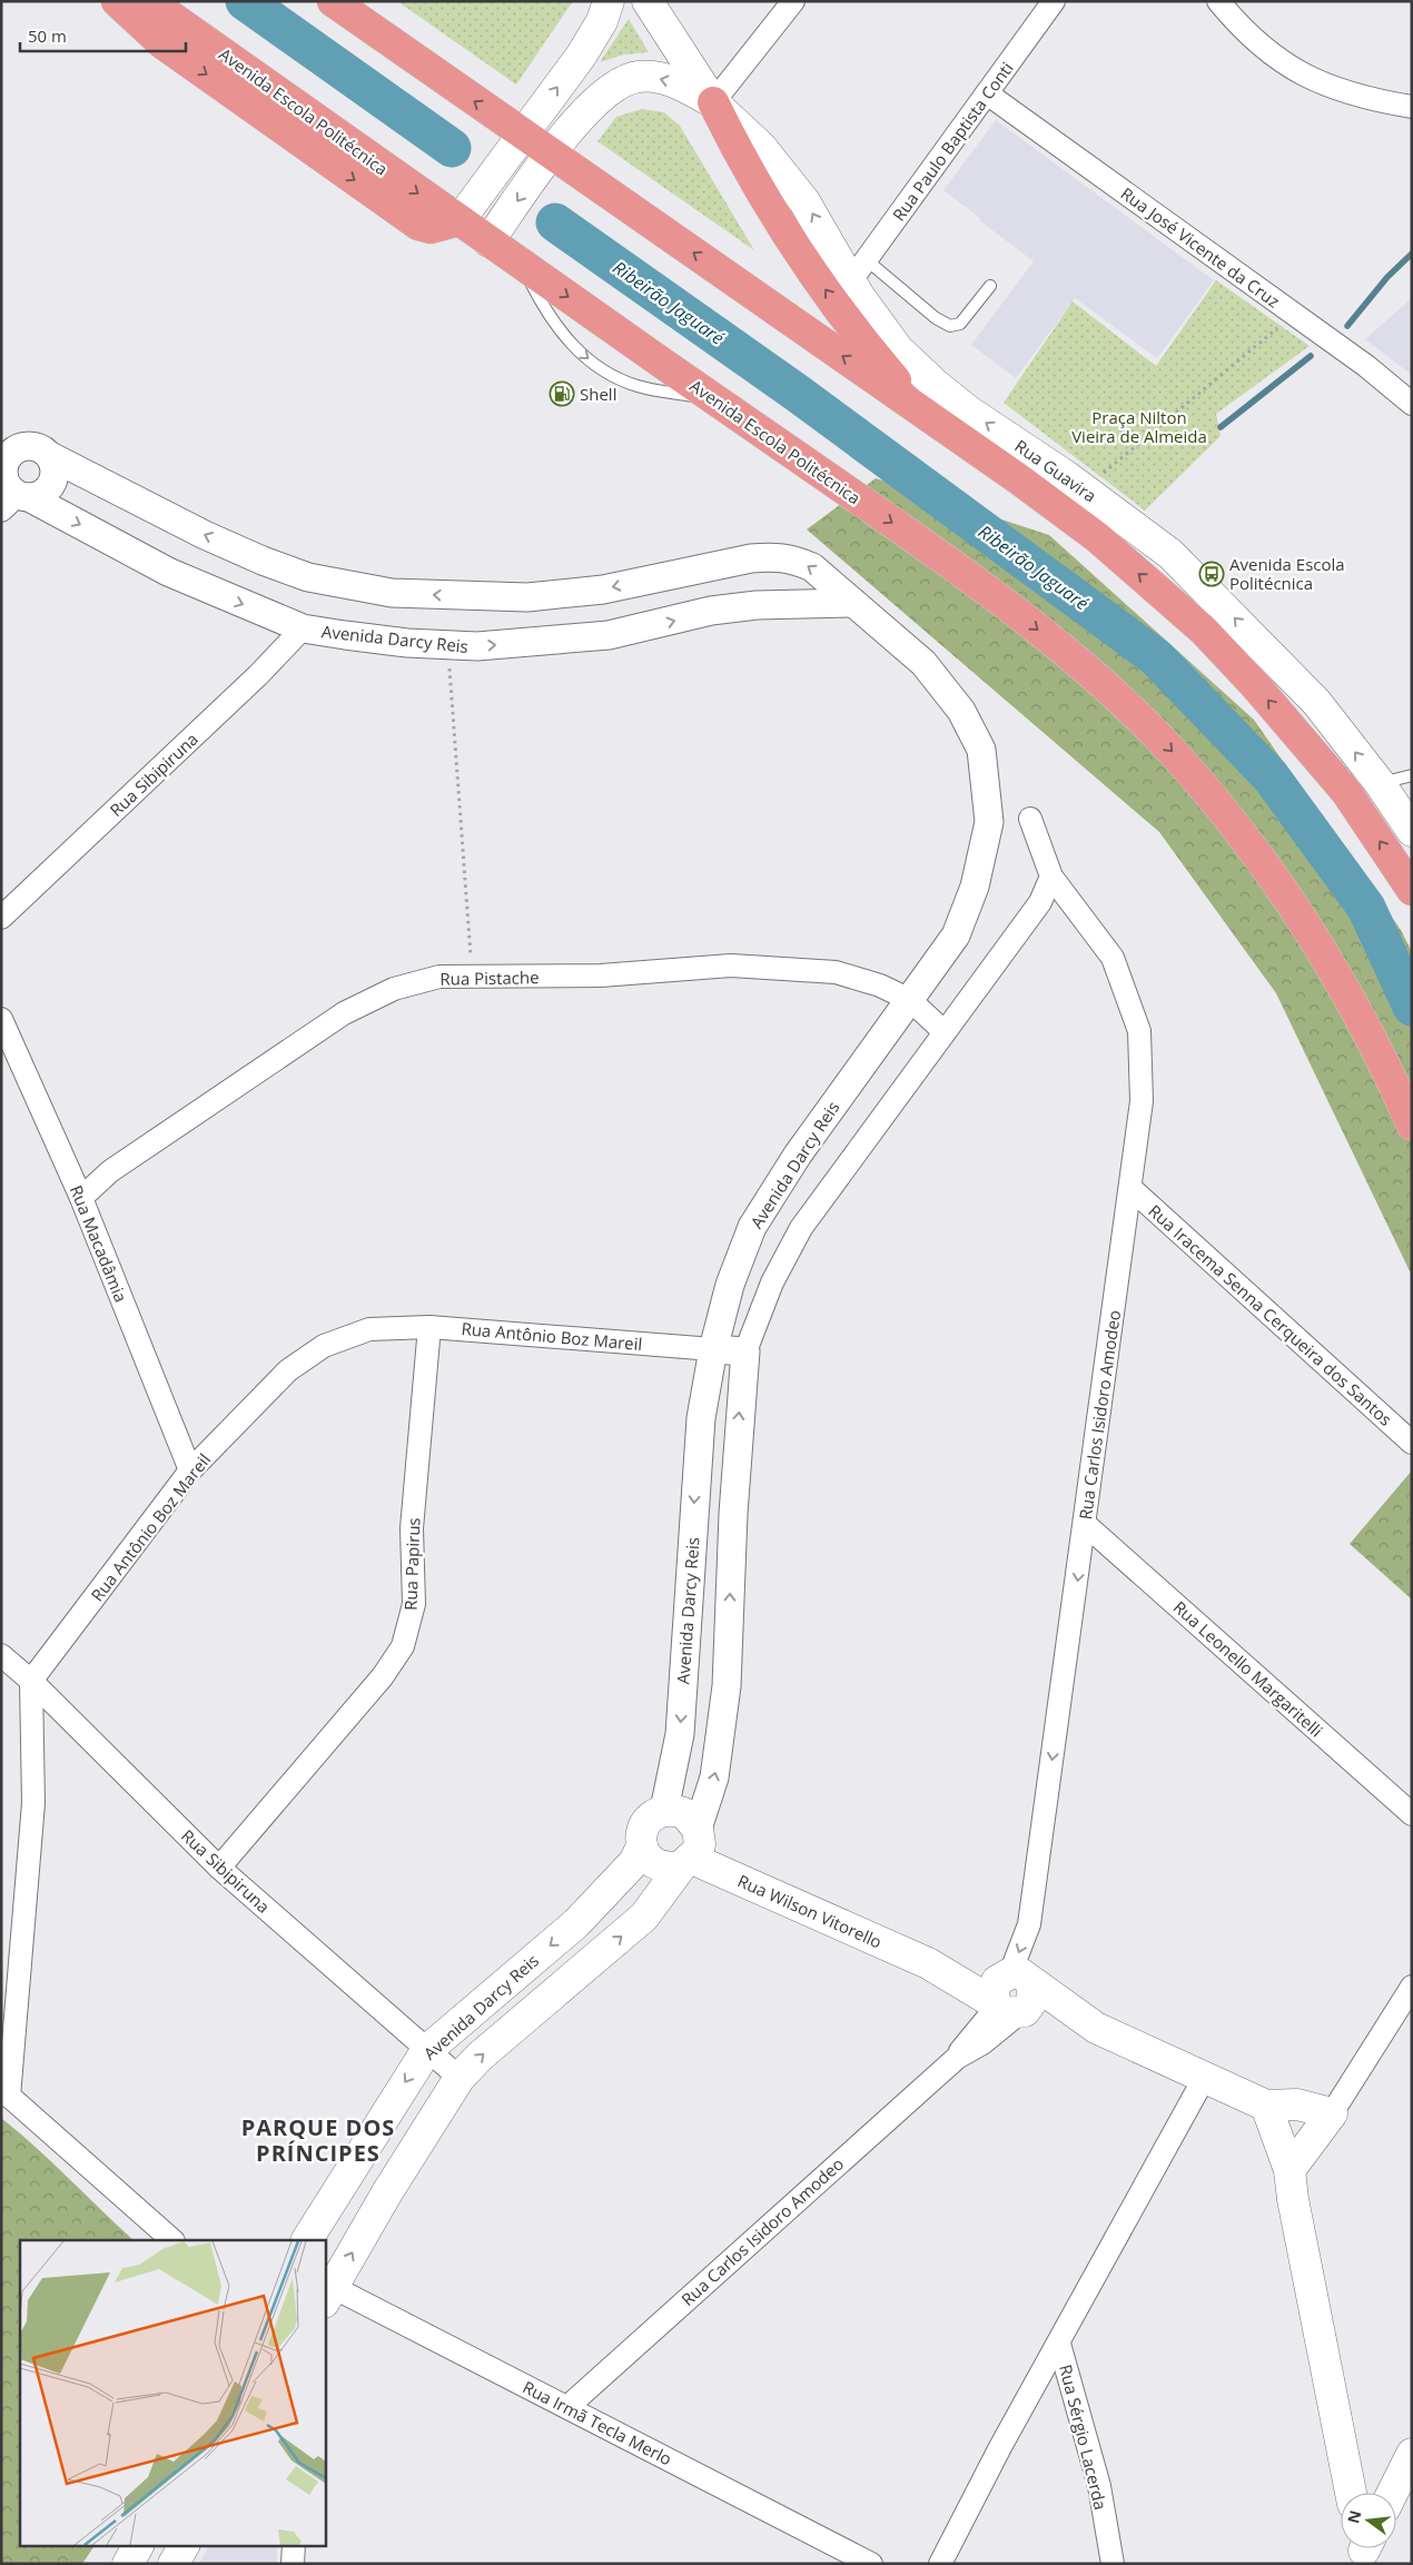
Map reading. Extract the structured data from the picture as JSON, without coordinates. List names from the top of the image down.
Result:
{
  "streets": {
    "highway": ["Avenida Escola Politécnica"],
    "main road": ["Rua Guavira", "Avenida Darcy Reis", "Rua Wilson Vitorello"],
    "street": [
      "Rua Paulo Baptista Conti",
      "Rua José Vicente da Cruz",
      "Rua Sibipiruna",
      "Rua Pistache",
      "Rua Macadâmia",
      "Rua Iracema Senna Cerqueira dos Santos",
      "Rua Antônio Boz Mareil",
      "Rua Carlos Isidoro Amodeo",
      "Rua Papirus",
      "Rua Leonello Margaritelli",
      "Rua Irmã Tecla Merlo",
      "Rua Sérgio Lacerda"
    ]
  },
  "crossings": [
    ["Rua Paulo Baptista Conti", "Rua José Vicente da Cruz"],
    ["Rua Paulo Baptista Conti", "Rua Guavira"],
    ["Avenida Darcy Reis", "Rua Sibipiruna"],
    ["Avenida Darcy Reis", "Rua Pistache"],
    ["Avenida Darcy Reis", "Rua Antônio Boz Mareil"],
    ["Avenida Darcy Reis", "Rua Wilson Vitorello"],
    ["Rua Sibipiruna", "Rua Antônio Boz Mareil"],
    ["Rua Sibipiruna", "Rua Papirus"],
    ["Rua Pistache", "Rua Macadâmia"],
    ["Rua Macadâmia", "Rua Antônio Boz Mareil"],
    ["Rua Iracema Senna Cerqueira dos Santos", "Rua Carlos Isidoro Amodeo"],
    ["Rua Antônio Boz Mareil", "Rua Papirus"],
    ["Rua Carlos Isidoro Amodeo", "Rua Leonello Margaritelli"],
    ["Rua Carlos Isidoro Amodeo", "Rua Wilson Vitorello"],
    ["Rua Carlos Isidoro Amodeo", "Rua Irmã Tecla Merlo"]
  ],
  "one_way": ["Rua Guavira"],
  "districts": ["PARQUE DOS PRÍNCIPES"],
  "water": ["Ribeirão Jaguaré"],
  "parks": ["Praça Nilton Vieira de Almeida"],
  "places": {
    "fuel station": ["Shell"],
    "bus stop": ["Avenida Escola Politécnica"]
  },
  "scale_bar": "50 m",
  "north": "left"
}
